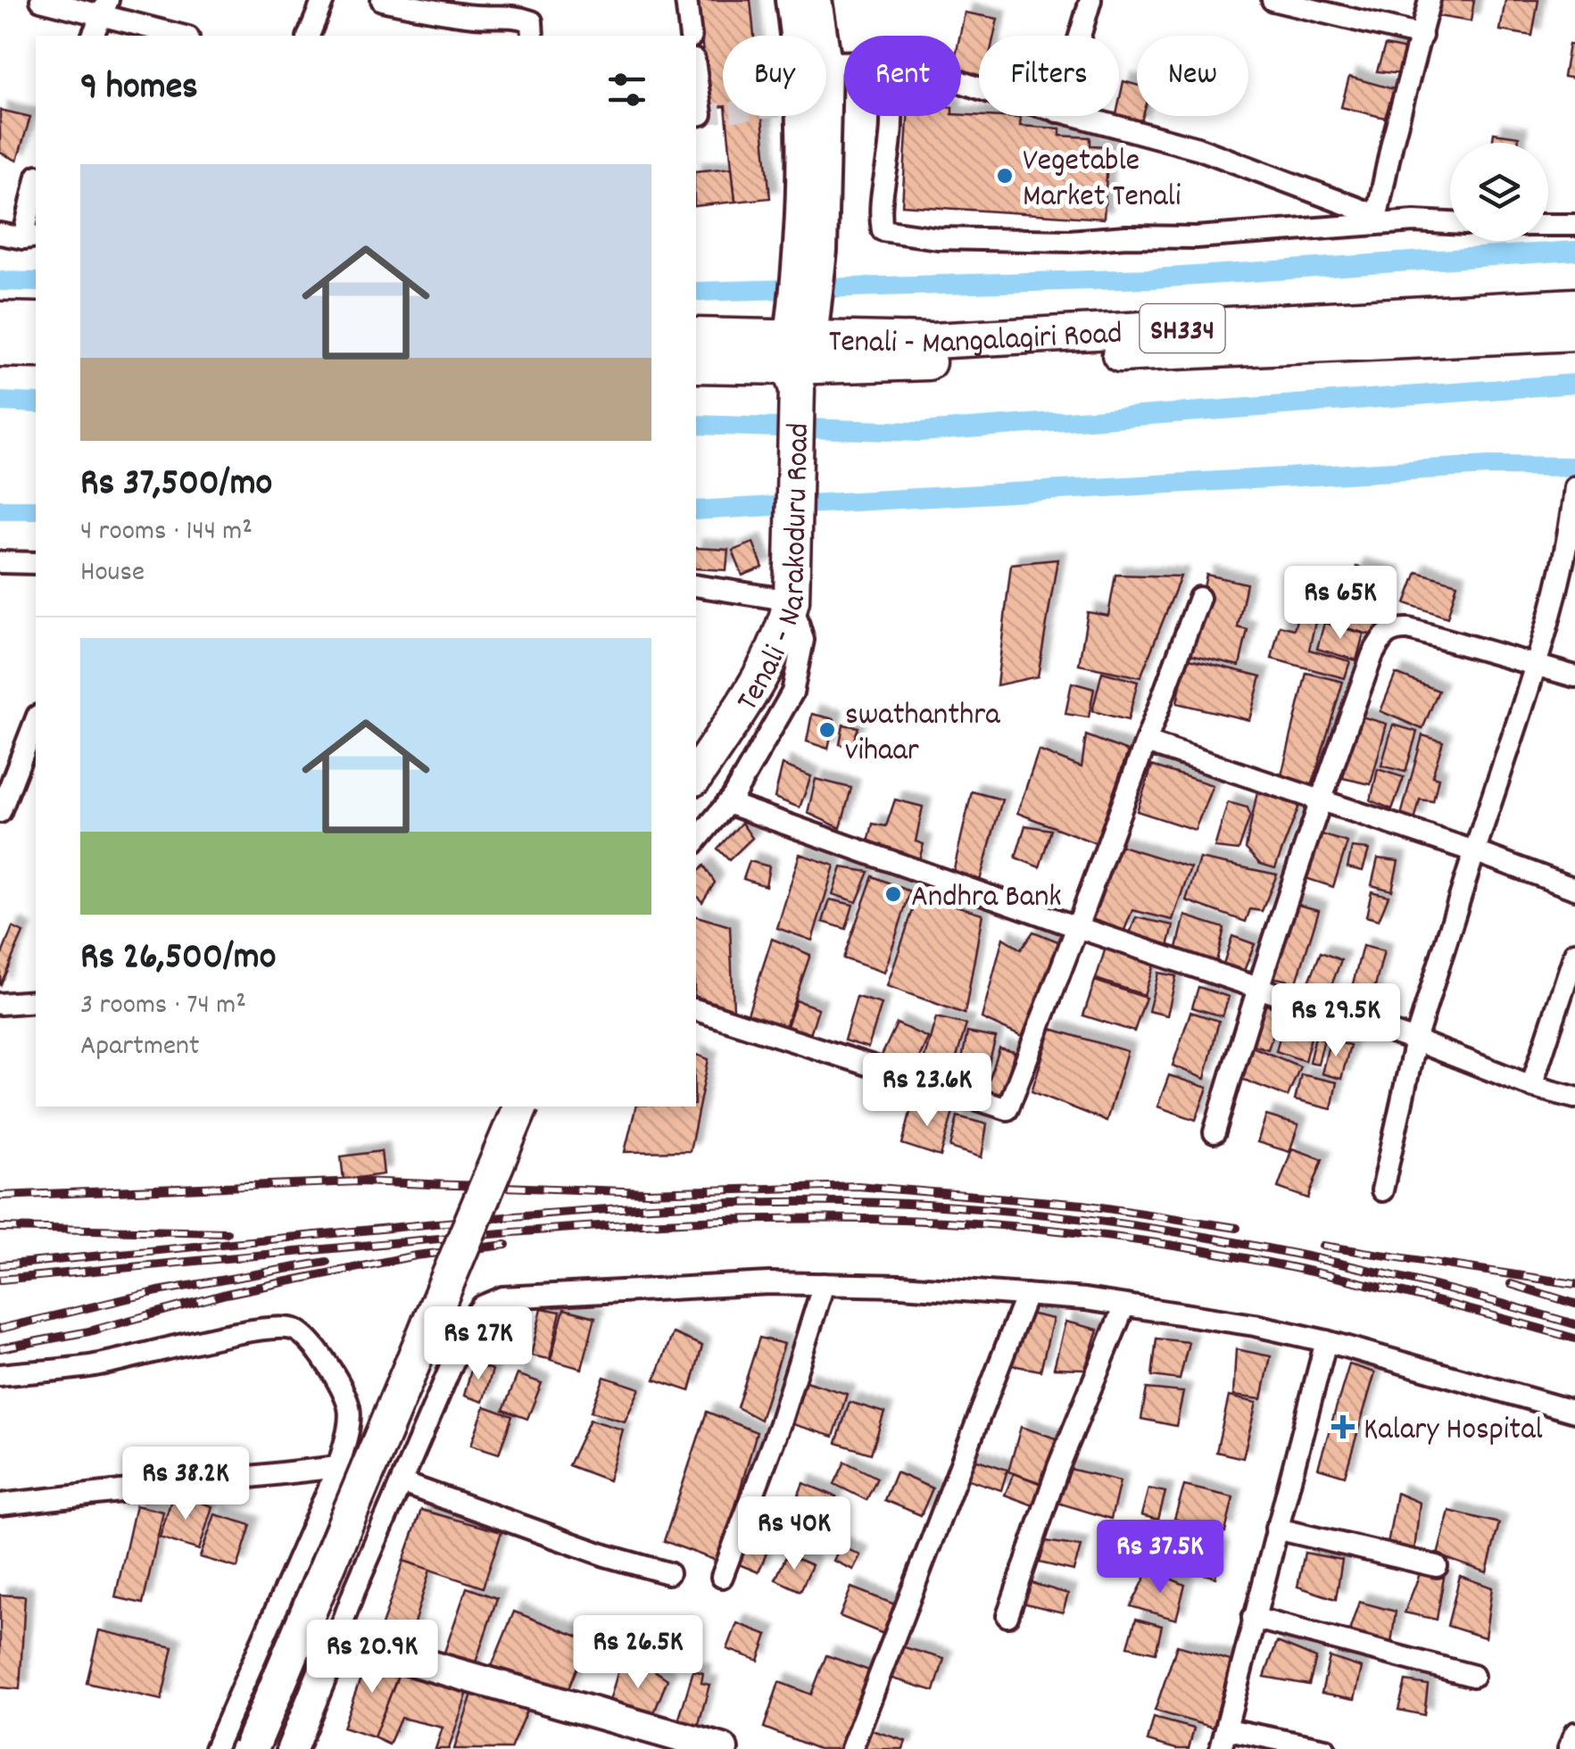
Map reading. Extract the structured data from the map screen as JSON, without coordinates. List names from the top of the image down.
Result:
{
  "streets": {
    "main road": ["SH334", "Tenali - Mangalagiri Road", "Tenali - Narakoduru Road"]
  },
  "crossings": [
    ["SH334", "Tenali - Mangalagiri Road"],
    ["SH334", "Tenali - Narakoduru Road"],
    ["Tenali - Mangalagiri Road", "Tenali - Narakoduru Road"]
  ],
  "places": {
    "other": ["Vegetable Market Tenali", "swathanthra vihaar", "Andhra Bank"],
    "health": ["Kalary Hospital"]
  },
  "page": {
    "chip": [
      "Buy",
      "Rent",
      "Filters",
      "New"
    ],
    "heading": "9 homes",
    "list": [
      {
        "name": "Rs 37,500/mo",
        "note": "4 rooms · 144 m² · House"
      },
      {
        "name": "Rs 26,500/mo",
        "note": "3 rooms · 74 m² · Apartment"
      }
    ],
    "price": [
      "Rs 65K",
      "Rs 29.5K",
      "Rs 23.6K",
      "Rs 27K",
      "Rs 38.2K",
      "Rs 40K",
      "Rs 37.5K",
      "Rs 26.5K",
      "Rs 20.9K"
    ]
  }
}
